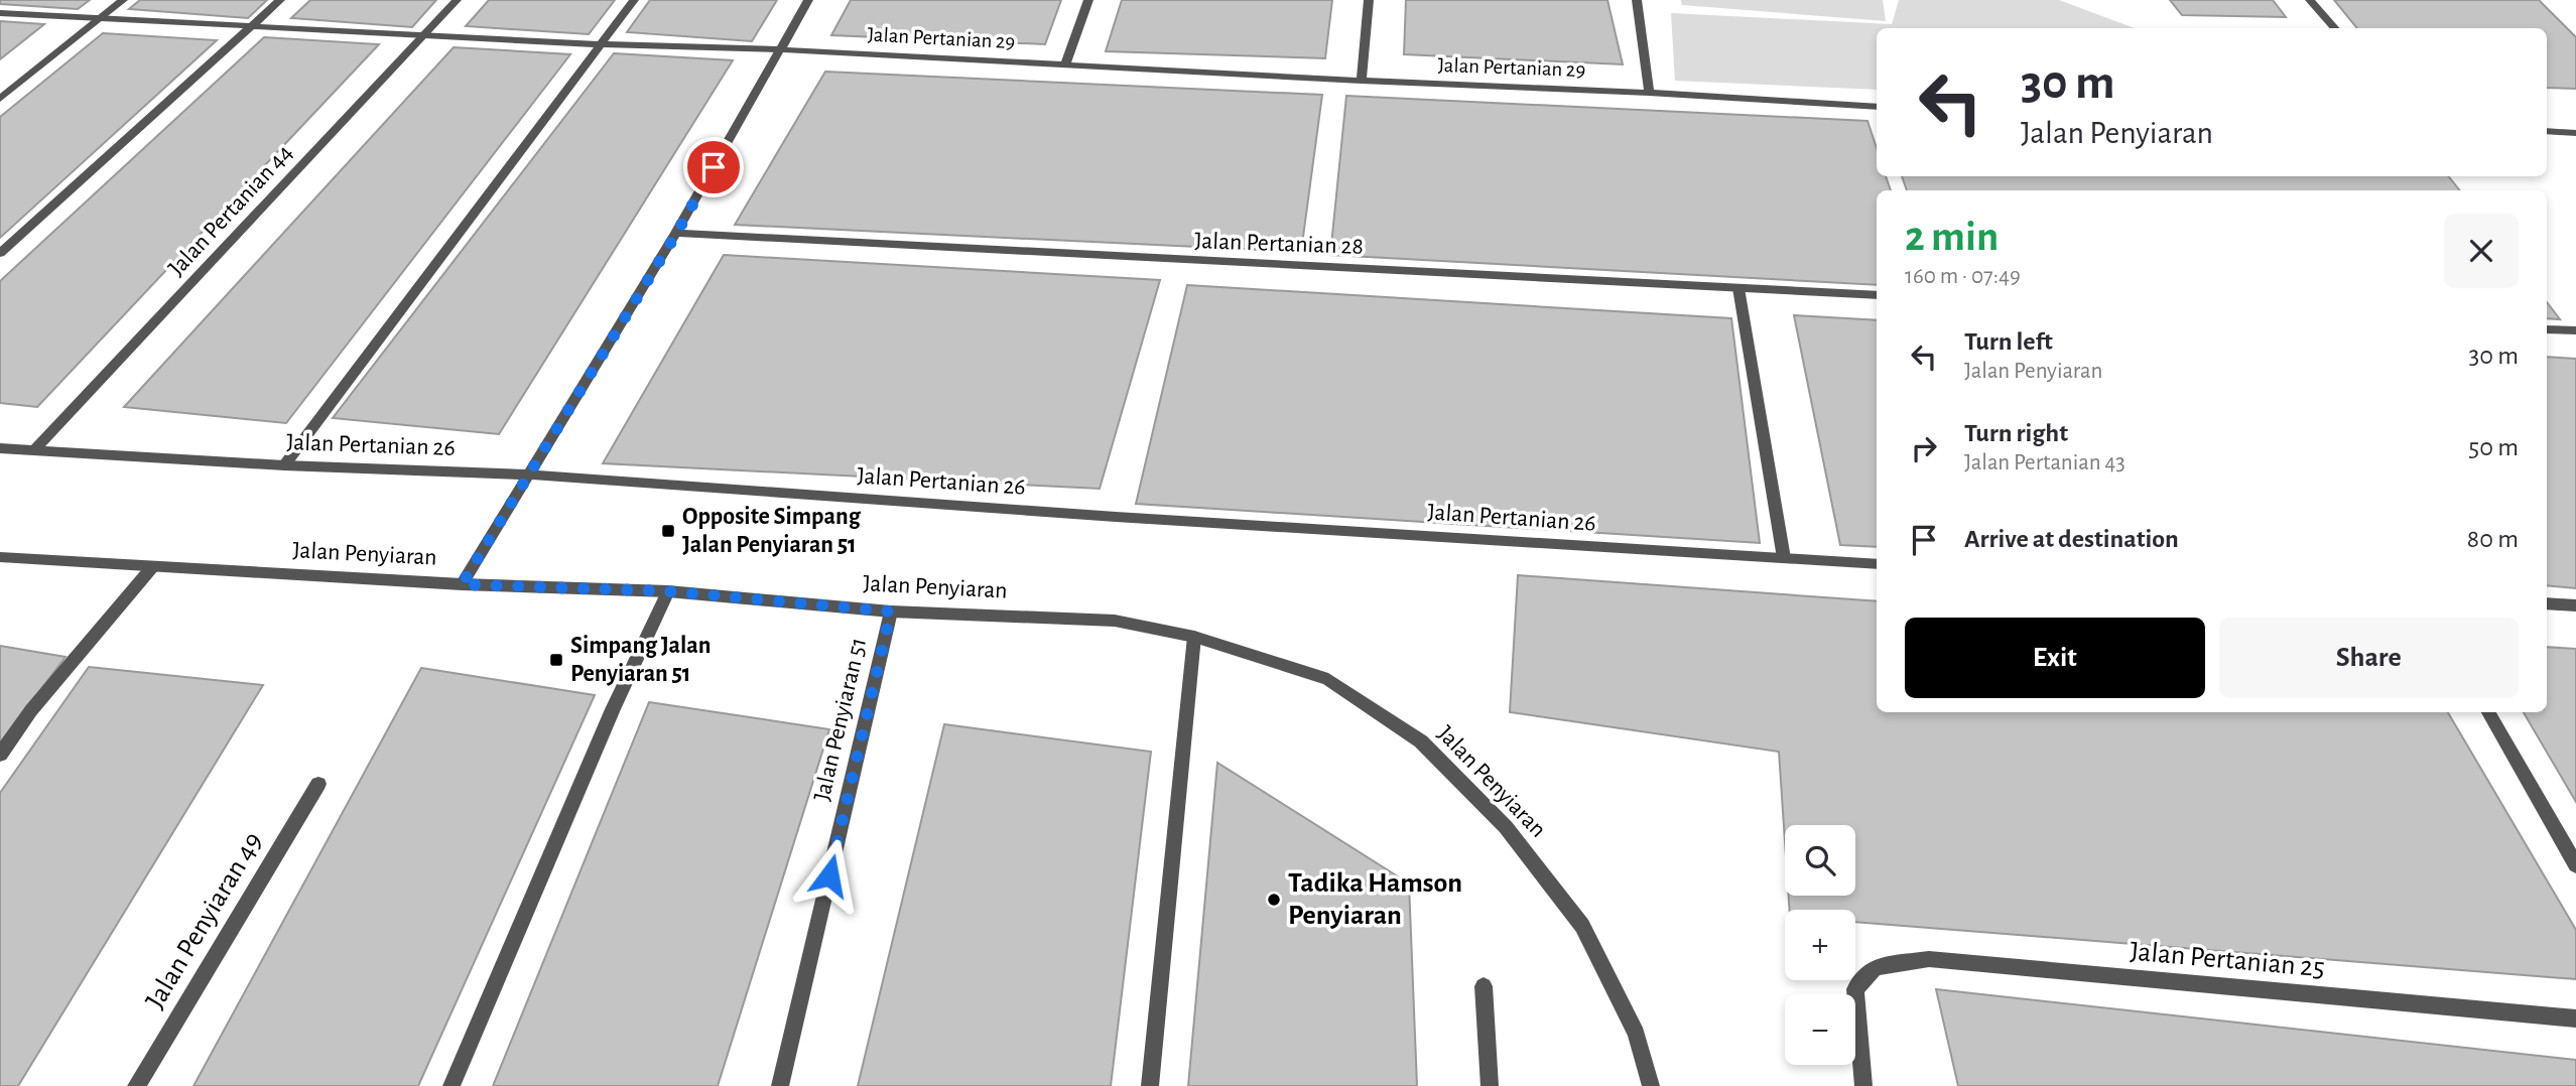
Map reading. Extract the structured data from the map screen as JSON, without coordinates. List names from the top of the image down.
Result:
{
  "streets": {
    "street": [
      "Jalan Pertanian 29",
      "Jalan Pertanian 44",
      "Jalan Pertanian 28",
      "Jalan Pertanian 26",
      "Jalan Penyiaran",
      "Jalan Penyiaran 51",
      "Jalan Penyiaran 49",
      "Jalan Pertanian 25"
    ]
  },
  "crossings": [
    ["Jalan Pertanian 29", "Jalan Pertanian 44"],
    ["Jalan Pertanian 44", "Jalan Pertanian 26"],
    ["Jalan Penyiaran", "Jalan Penyiaran 51"]
  ],
  "places": {
    "transit": ["Opposite Simpang Jalan Penyiaran 51", "Simpang Jalan Penyiaran 51"],
    "other": ["Tadika Hamson Penyiaran"]
  },
  "page": {
    "turn": ["30 m", "Jalan Penyiaran"],
    "heading": ["2 min", "160 m · 07:49"],
    "list": [
      {
        "name": "Turn left",
        "note": "Jalan Penyiaran",
        "value": "30 m"
      },
      {
        "name": "Turn right",
        "note": "Jalan Pertanian 43",
        "value": "50 m"
      },
      {
        "name": "Arrive at destination",
        "value": "80 m"
      }
    ],
    "buttons": ["Exit", "Share"],
    "map_buttons": ["+", "−"]
  }
}
